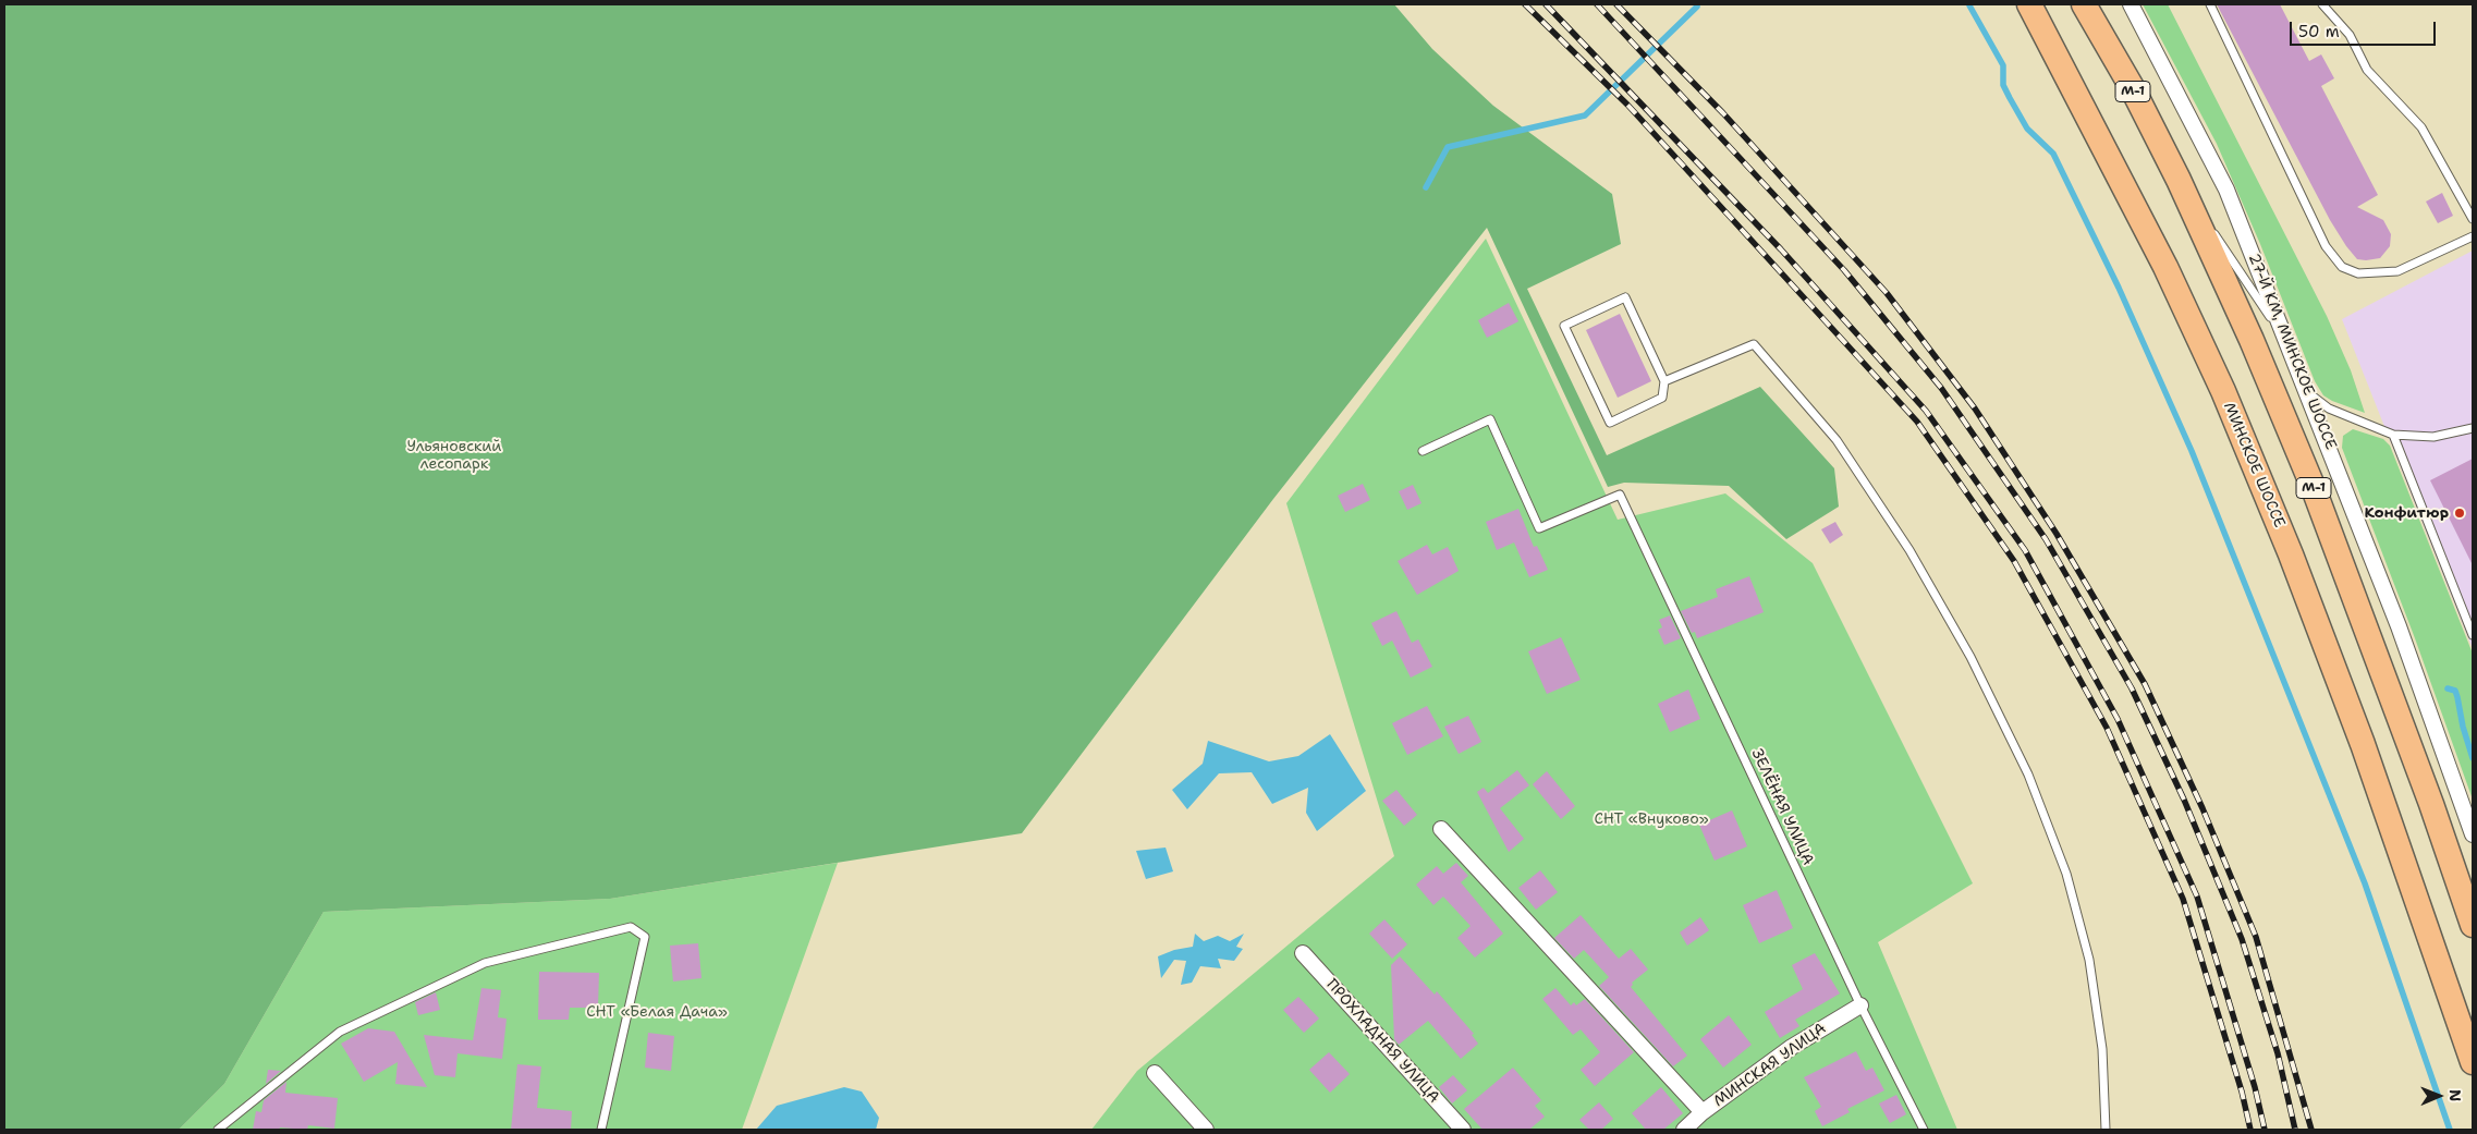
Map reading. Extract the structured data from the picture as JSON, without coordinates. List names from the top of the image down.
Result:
{
  "streets": {
    "highway": ["М-1", "МИНСКОЕ ШОССЕ"],
    "street": ["27-Й КМ, МИНСКОЕ ШОССЕ", "ПРОХЛАДНАЯ УЛИЦА", "МИНСКАЯ УЛИЦА"],
    "lane": ["ЗЕЛЁНАЯ УЛИЦА"]
  },
  "crossings": [
    ["ЗЕЛЁНАЯ УЛИЦА", "МИНСКАЯ УЛИЦА"]
  ],
  "parks": ["Ульяновский лесопарк", "СНТ «Внуково»", "СНТ «Белая Дача»"],
  "places": ["Конфитюр"],
  "scale_bar": "50 m",
  "north": "right"
}
